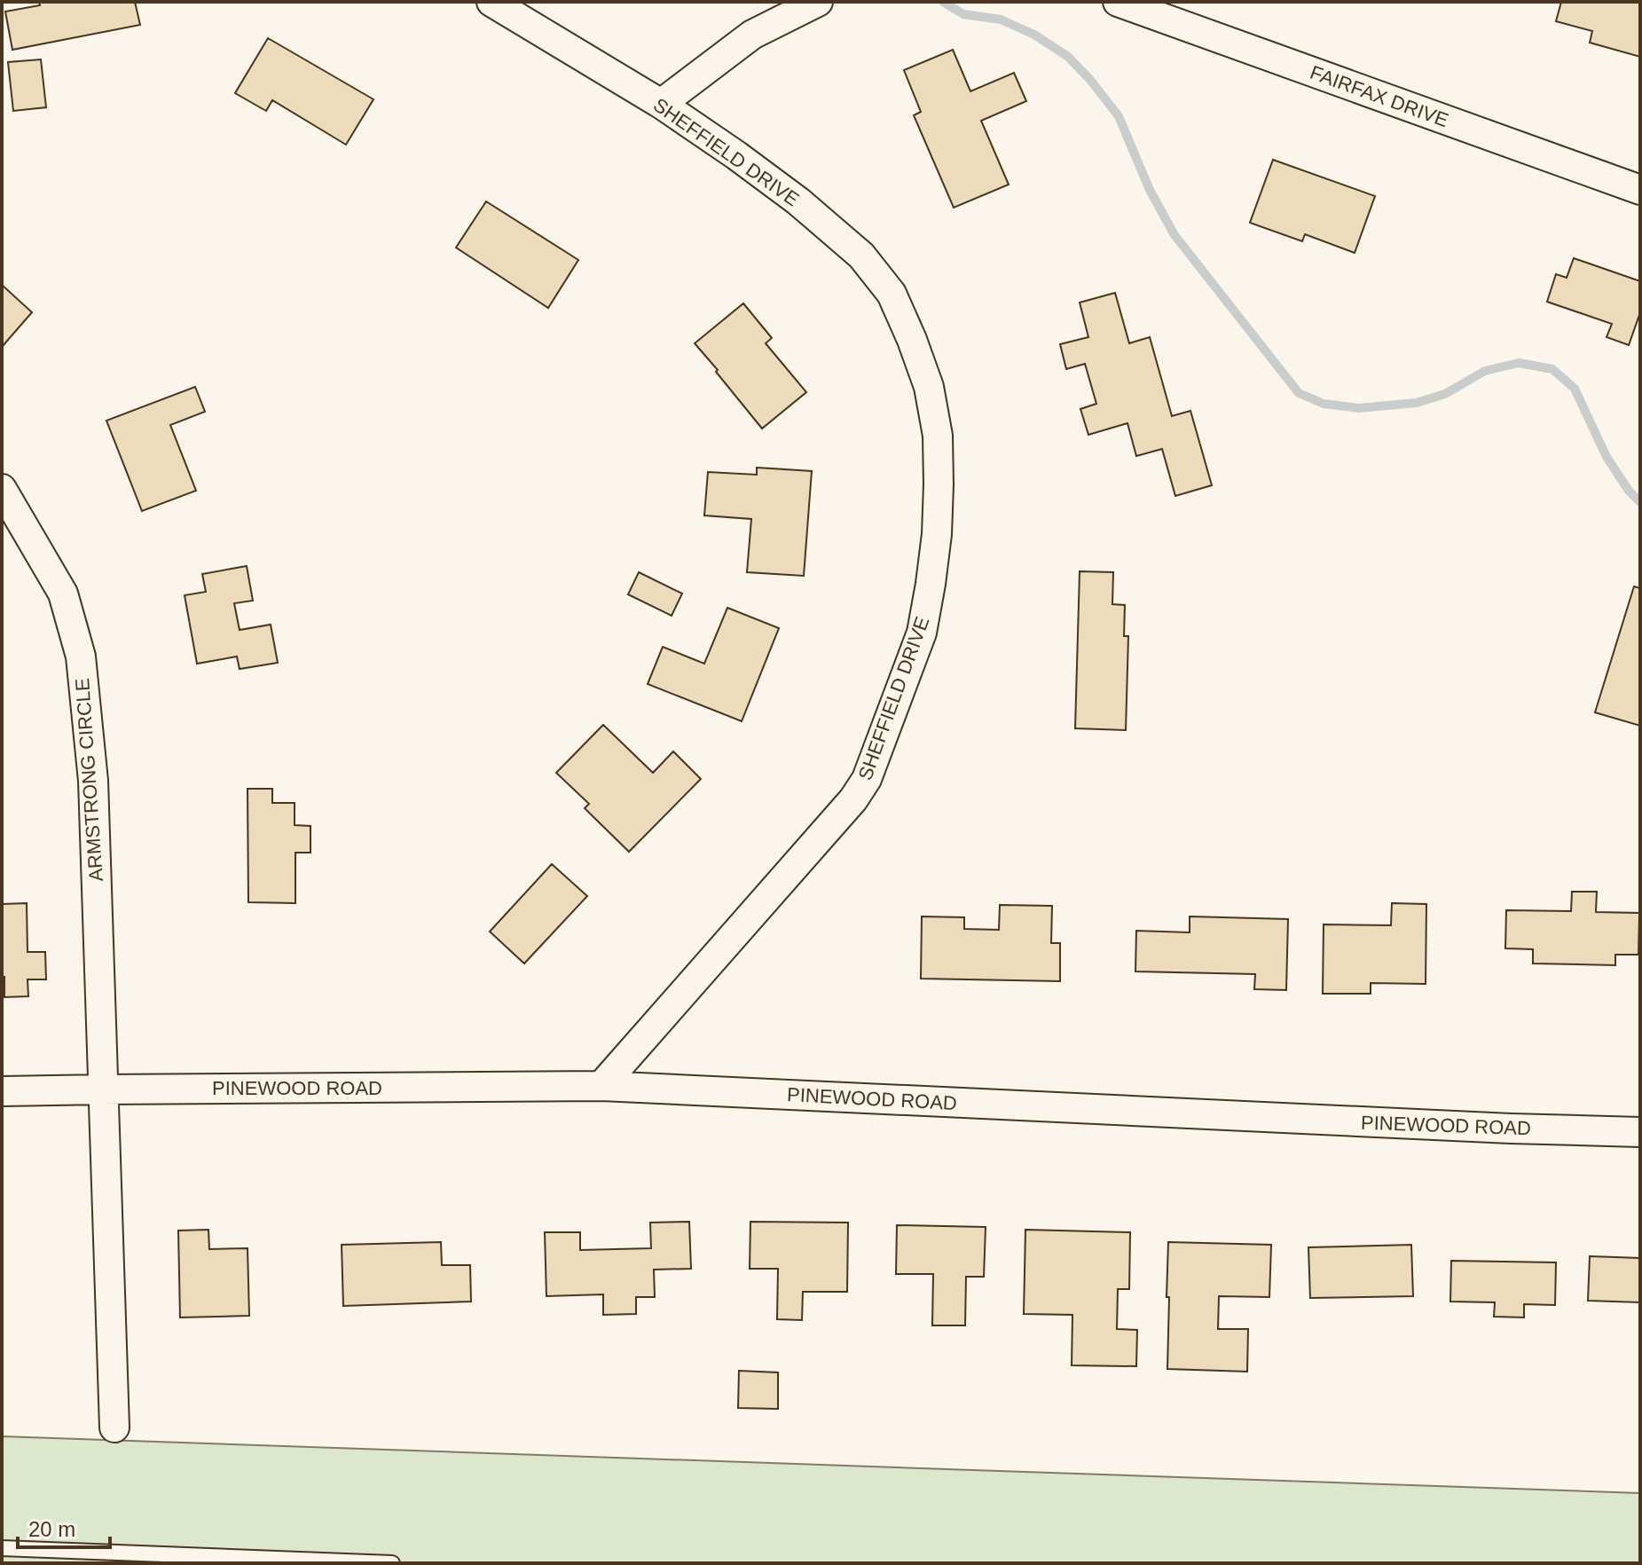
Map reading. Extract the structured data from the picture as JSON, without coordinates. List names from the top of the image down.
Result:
{
  "streets": {
    "street": [
      "FAIRFAX DRIVE",
      "SHEFFIELD DRIVE",
      "ARMSTRONG CIRCLE",
      "PINEWOOD ROAD"
    ]
  },
  "crossings": [
    ["SHEFFIELD DRIVE", "PINEWOOD ROAD"],
    ["ARMSTRONG CIRCLE", "PINEWOOD ROAD"]
  ],
  "scale_bar": "20 m"
}
